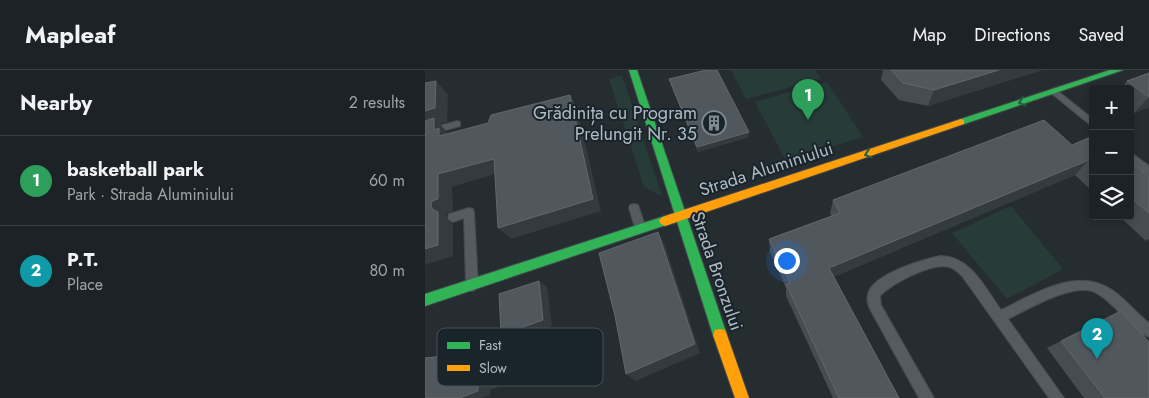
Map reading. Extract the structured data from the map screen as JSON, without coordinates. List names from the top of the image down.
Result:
{
  "streets": {
    "street": ["Strada Aluminiului", "Strada Bronzului"]
  },
  "crossings": [
    ["Strada Aluminiului", "Strada Bronzului"]
  ],
  "one_way": ["Strada Aluminiului"],
  "places": {
    "building": ["Grădinița cu Program Prelungit Nr. 35"]
  },
  "legend": ["Fast", "Slow"],
  "page": {
    "header": "Mapleaf",
    "nav": ["Map", "Directions", "Saved"],
    "heading": ["Nearby", "2 results"],
    "pins": ["1", "2"],
    "map_buttons": ["+", "−"],
    "list": [
      {
        "mark": "1",
        "name": "basketball park",
        "note": "Park · Strada Aluminiului",
        "value": "60 m"
      },
      {
        "mark": "2",
        "name": "P.T.",
        "note": "Place",
        "value": "80 m"
      }
    ]
  }
}
